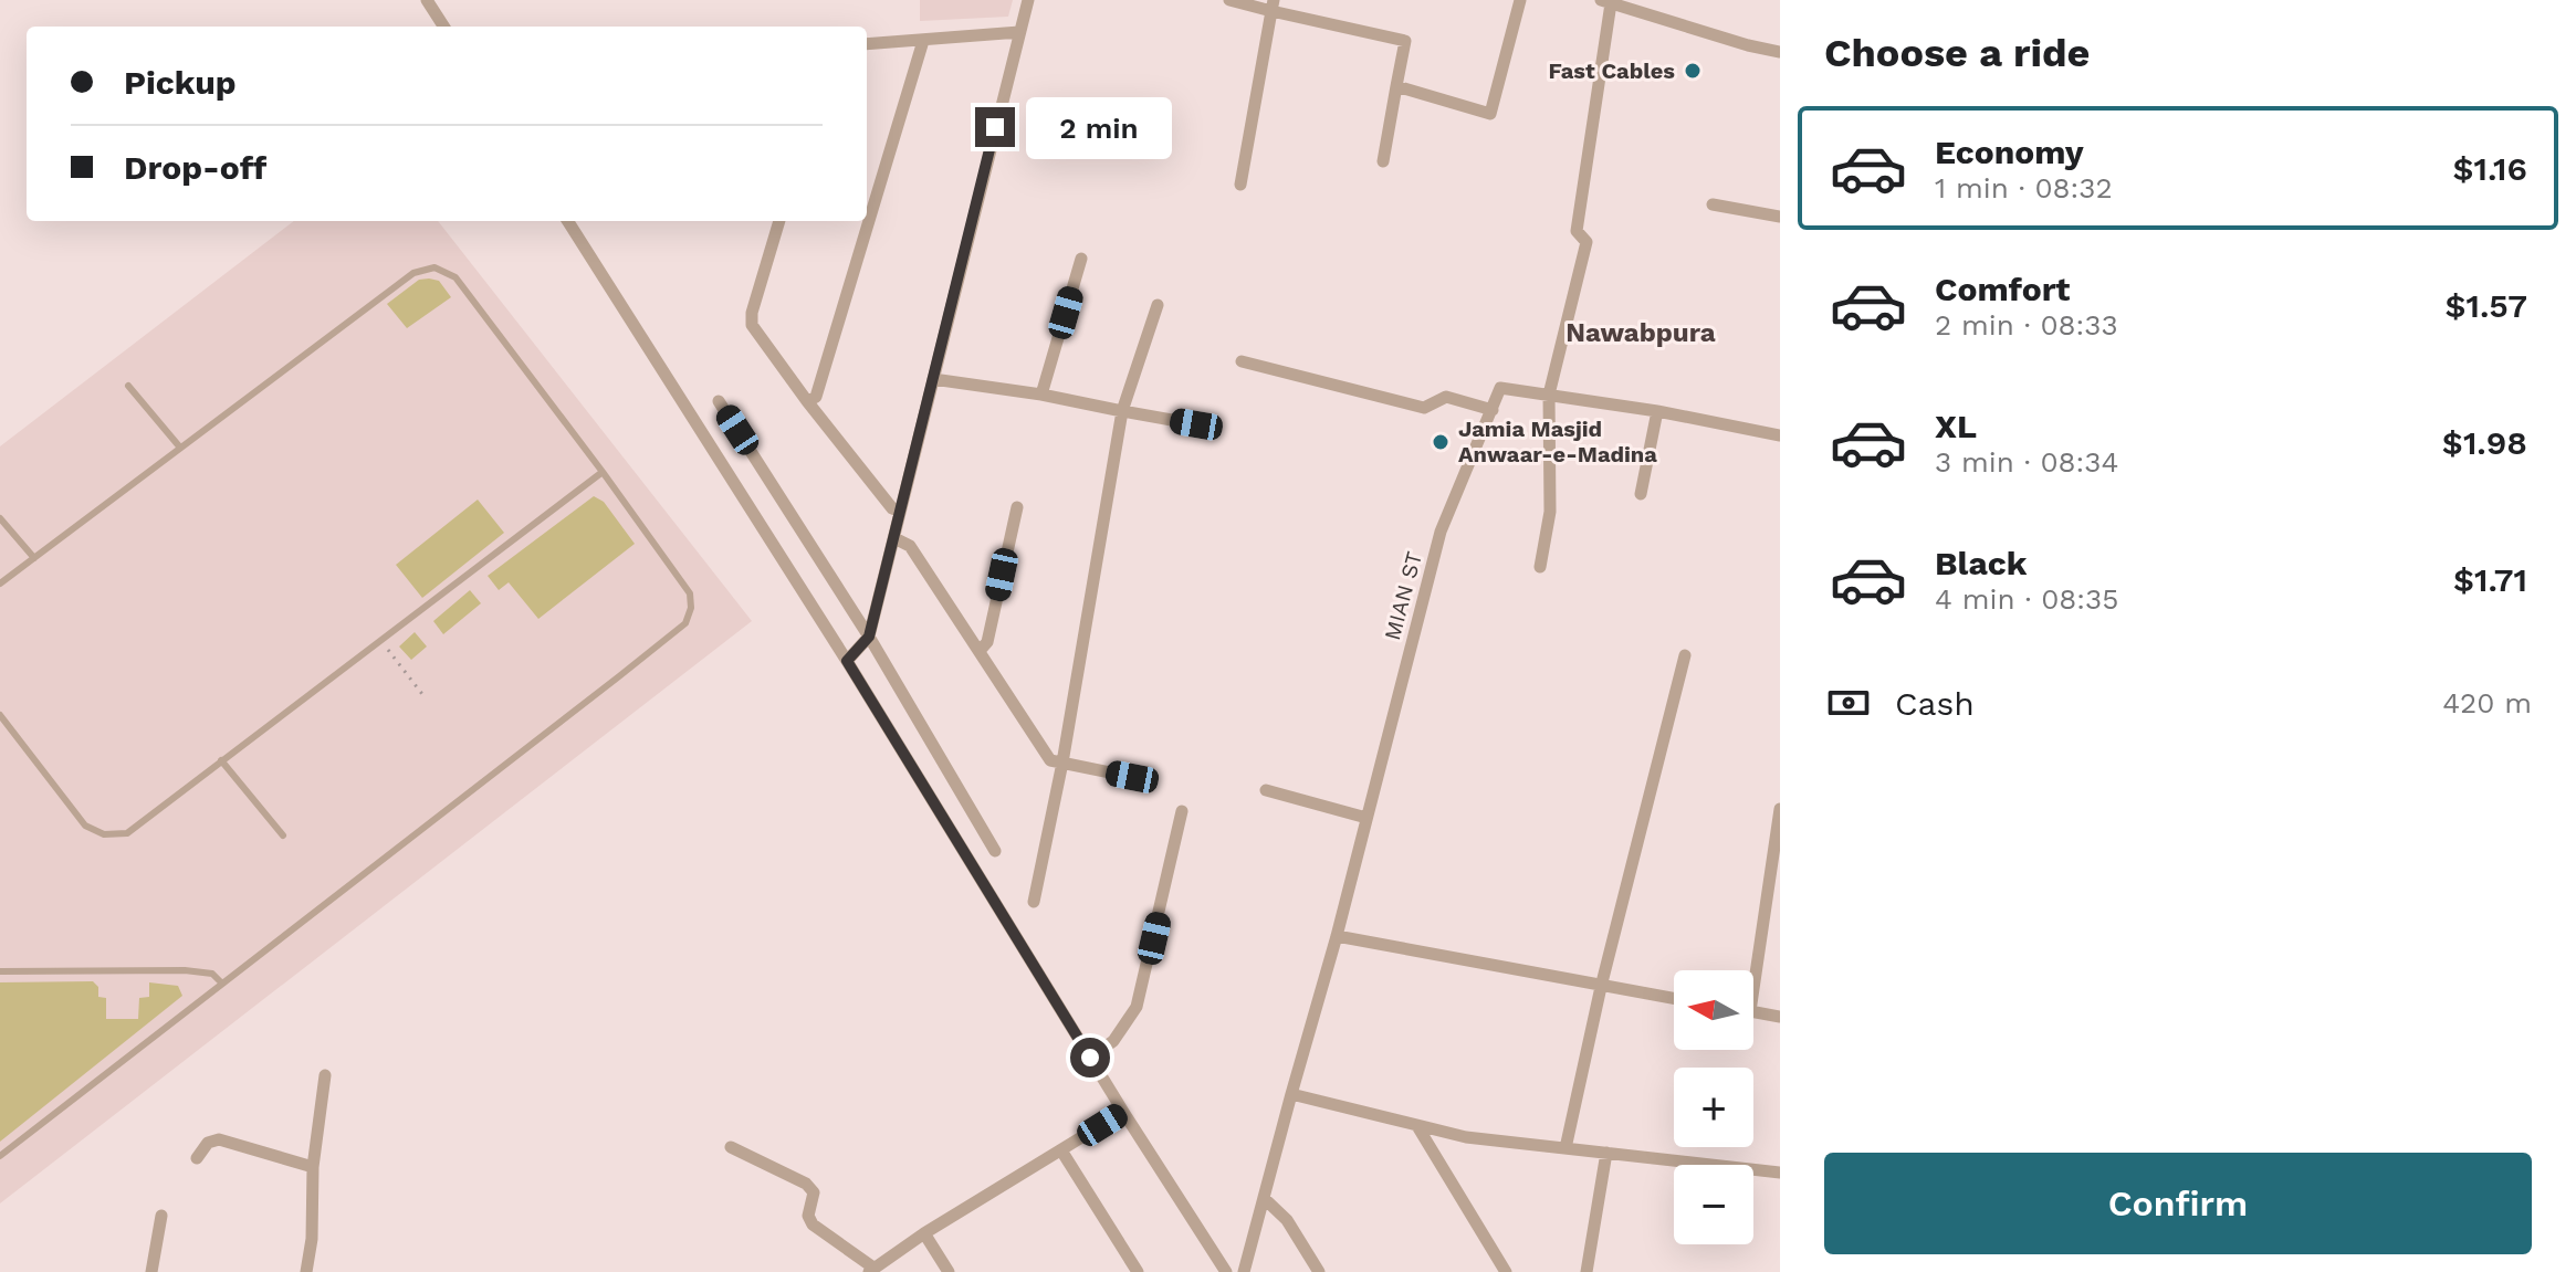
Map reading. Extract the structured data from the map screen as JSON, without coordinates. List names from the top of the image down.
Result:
{
  "streets": {
    "street": ["MIAN ST"]
  },
  "districts": ["Nawabpura"],
  "places": ["Fast Cables", "Jamia Masjid Anwaar-e-Madina"],
  "north": "left",
  "page": {
    "heading": "Choose a ride",
    "banner": ["Pickup", "Drop-off"],
    "bubble": "2 min",
    "list": [
      {
        "name": "Economy",
        "note": "1 min · 08:32",
        "value": "$1.16"
      },
      {
        "name": "Comfort",
        "note": "2 min · 08:33",
        "value": "$1.57"
      },
      {
        "name": "XL",
        "note": "3 min · 08:34",
        "value": "$1.98"
      },
      {
        "name": "Black",
        "note": "4 min · 08:35",
        "value": "$1.71"
      }
    ],
    "pay": ["Cash", "420 m"],
    "map_buttons": ["+", "−"],
    "buttons": "Confirm"
  }
}
